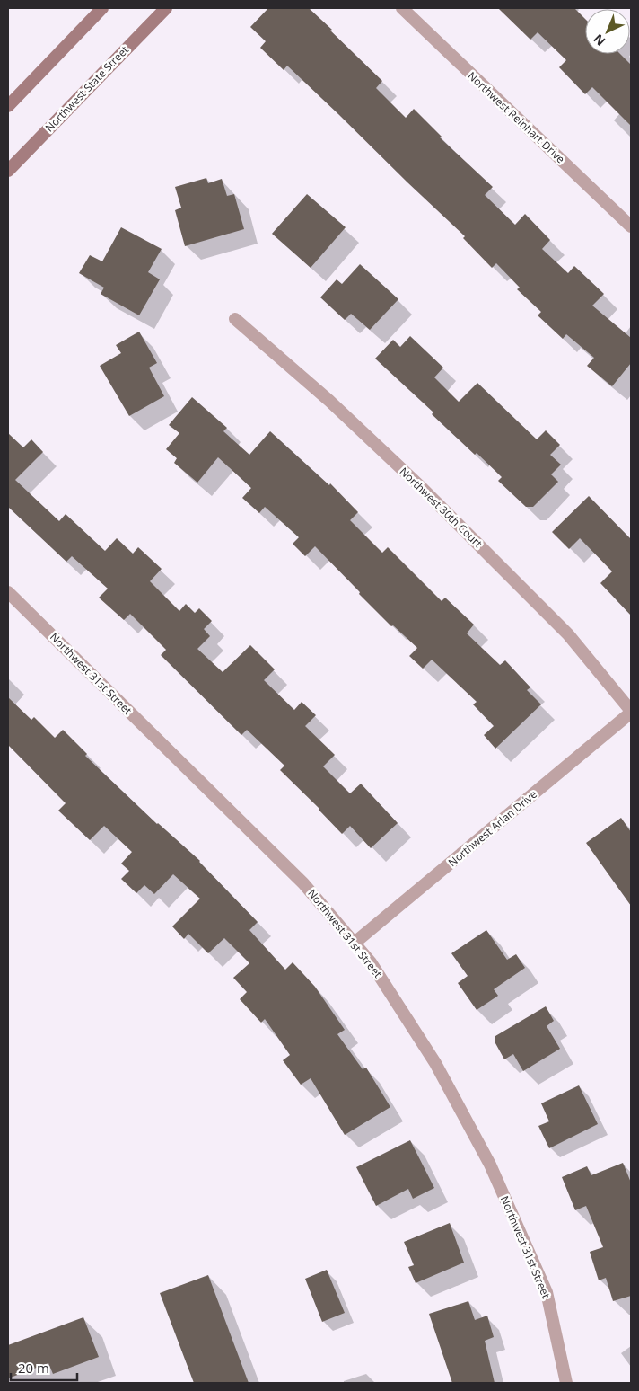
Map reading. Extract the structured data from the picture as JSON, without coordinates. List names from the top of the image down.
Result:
{
  "streets": {
    "main road": ["Northwest State Street"],
    "street": [
      "Northwest Reinhart Drive",
      "Northwest 30th Court",
      "Northwest 31st Street",
      "Northwest Arlan Drive"
    ]
  },
  "crossings": [
    ["Northwest 30th Court", "Northwest Arlan Drive"],
    ["Northwest 31st Street", "Northwest Arlan Drive"]
  ],
  "scale_bar": "20 m",
  "north": "bottom left"
}
